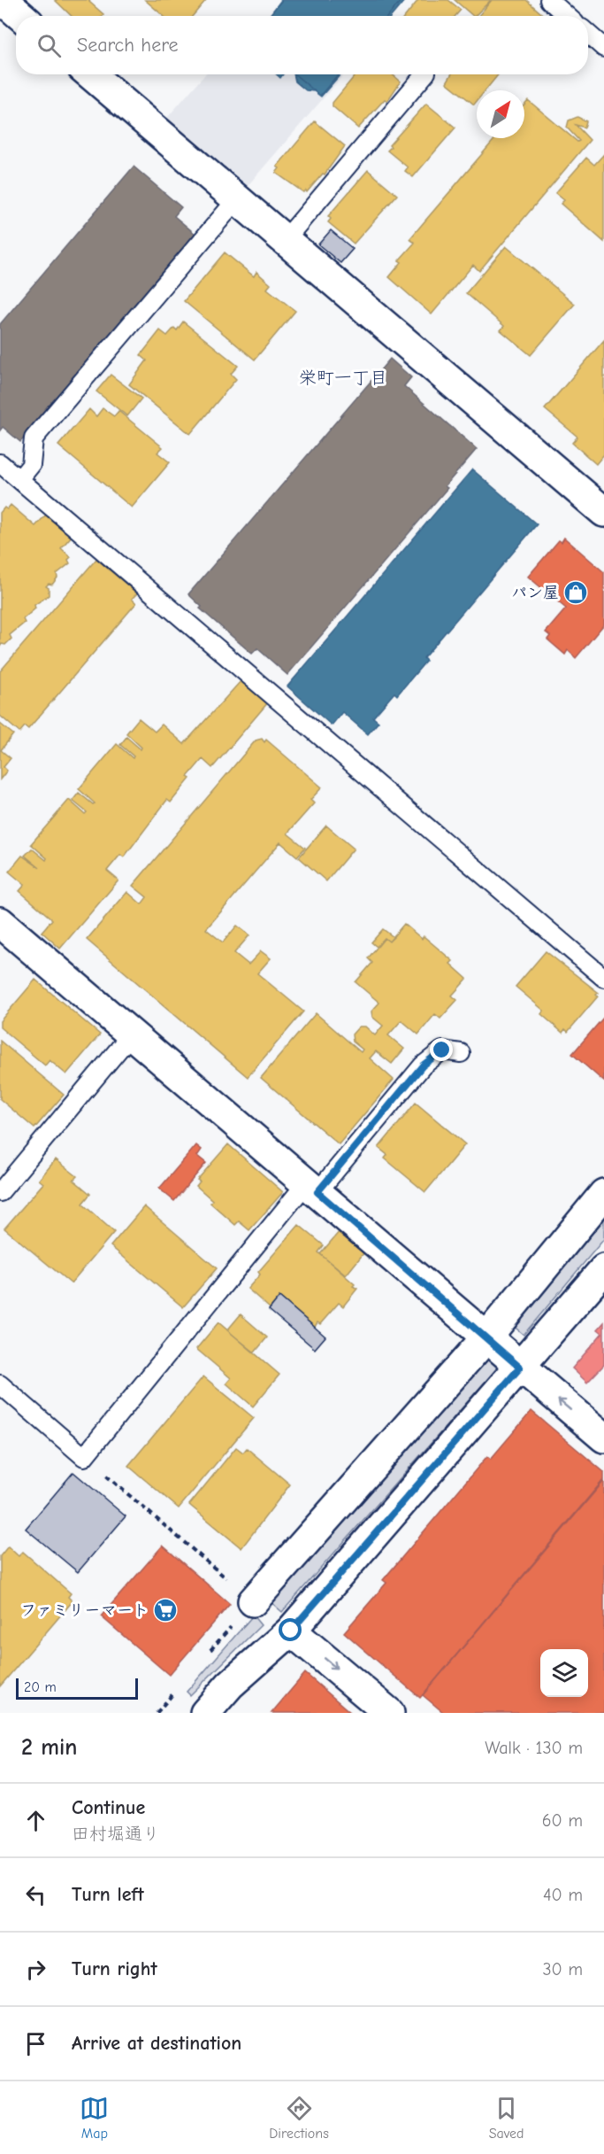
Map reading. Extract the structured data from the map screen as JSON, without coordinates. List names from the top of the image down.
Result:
{
  "districts": ["栄町一丁目"],
  "places": {
    "shop": ["パン屋"],
    "supermarket": ["ファミリーマート"]
  },
  "scale_bar": "20 m",
  "north": "top right",
  "page": {
    "search": "Search here",
    "scale": "20 m",
    "heading": ["2 min", "Walk · 130 m"],
    "list": [
      ["Continue", "田村堀通り", "60 m"],
      ["Turn left", "40 m"],
      ["Turn right", "30 m"],
      "Arrive at destination"
    ],
    "nav": ["Map", "Directions", "Saved"]
  }
}
